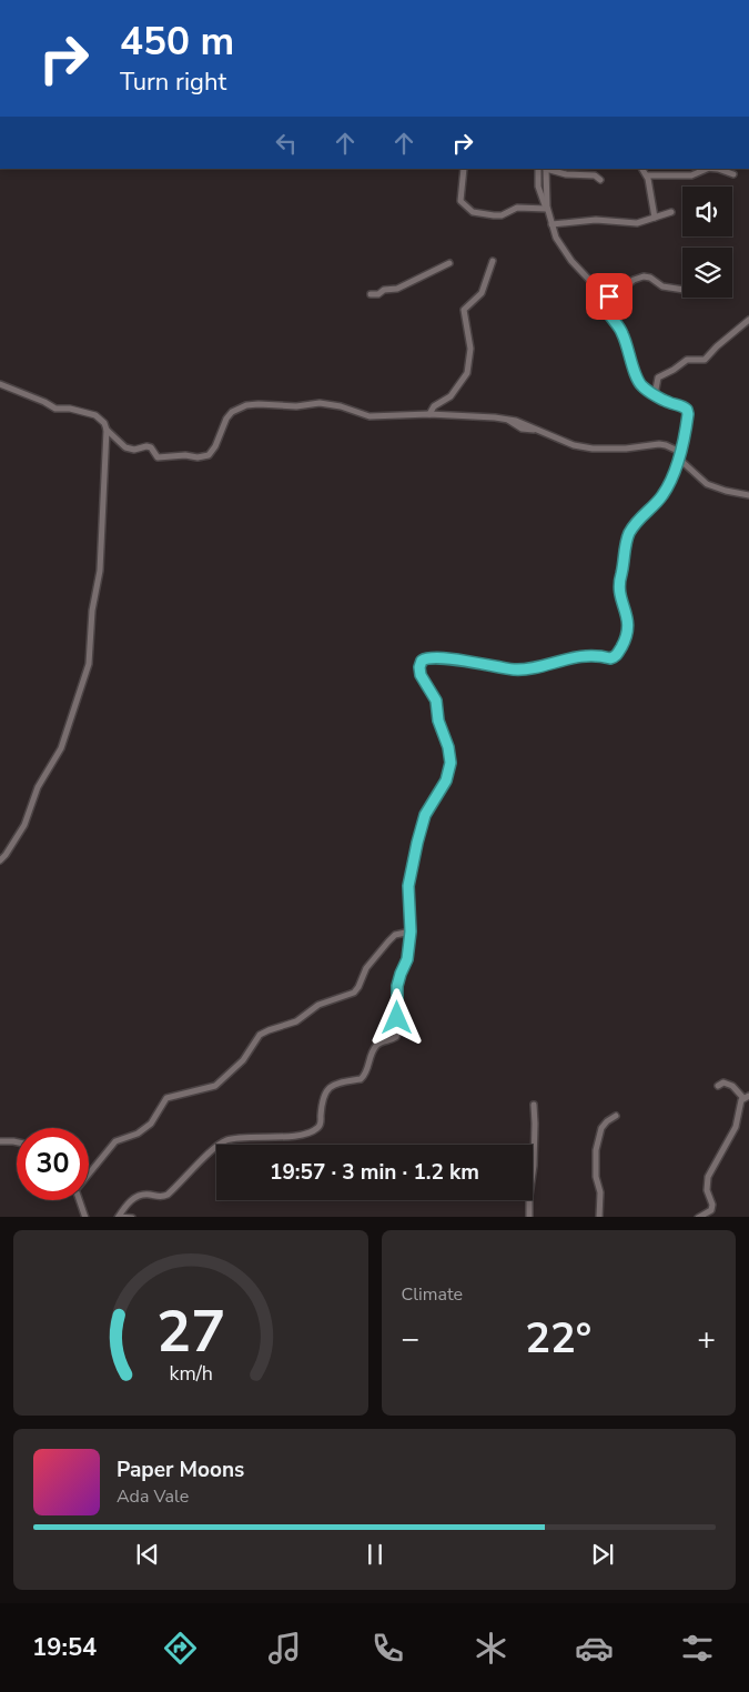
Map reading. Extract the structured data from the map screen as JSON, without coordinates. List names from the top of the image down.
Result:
{
  "page": {
    "turn": ["450 m", "Turn right"],
    "limit": "30",
    "trip": "19:57 · 3 min · 1.2 km",
    "tile": "Climate",
    "heat": ["−", "22°", "+"],
    "song": ["Paper Moons", "Ada Vale"],
    "tabs": "19:54",
    "gauge": ["27", "km/h"]
  }
}
